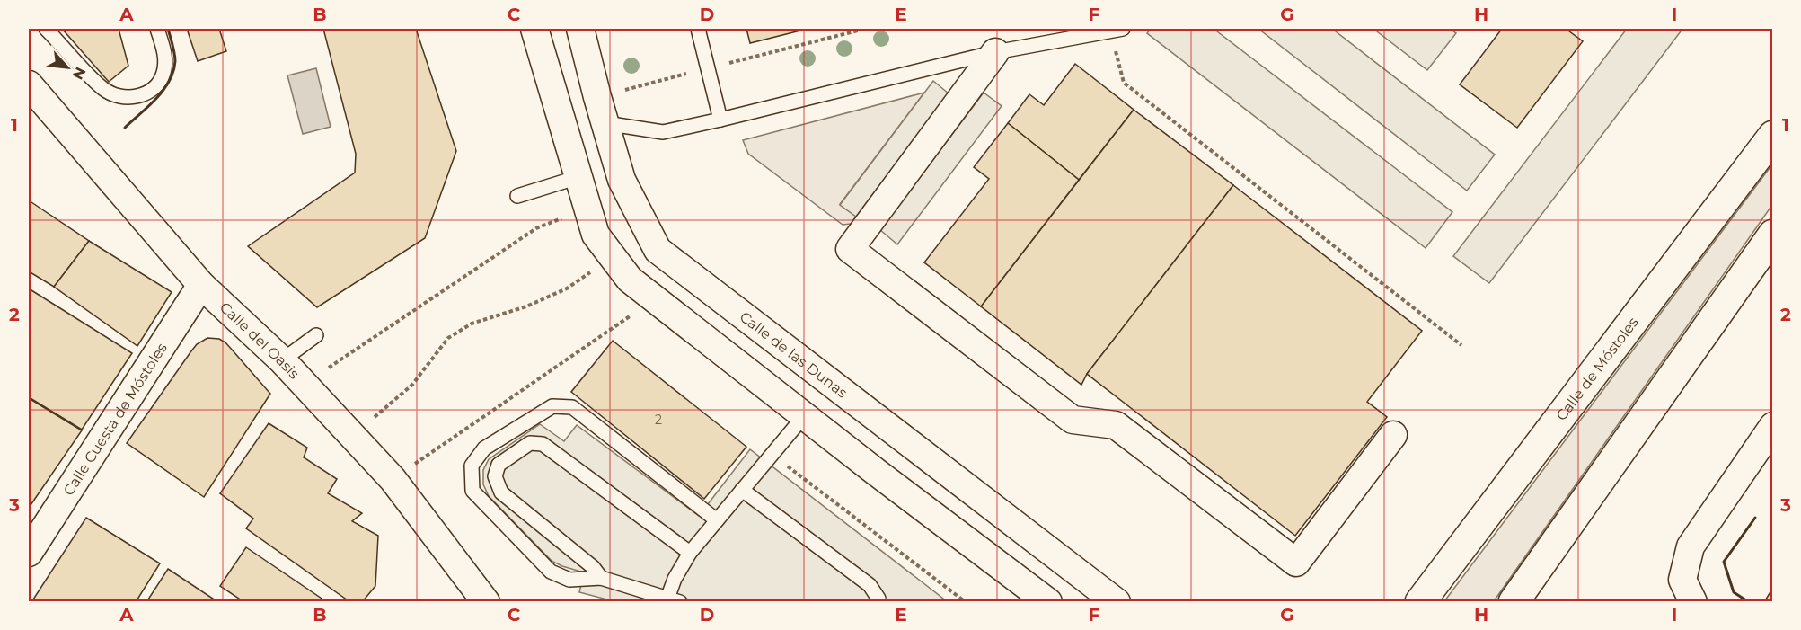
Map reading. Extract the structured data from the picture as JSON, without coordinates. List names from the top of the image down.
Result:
{
  "streets": {
    "main road": ["Calle de Móstoles"],
    "street": ["Calle del Oasis", "Calle de las Dunas", "Calle Cuesta de Móstoles"]
  },
  "crossings": [
    ["Calle del Oasis", "Calle Cuesta de Móstoles"]
  ],
  "house_numbers": ["2"],
  "north": "bottom right",
  "grid": {
    "columns": [
      "A",
      "B",
      "C",
      "D",
      "E",
      "F",
      "G",
      "H",
      "I"
    ],
    "rows": ["1", "2", "3"]
  }
}
